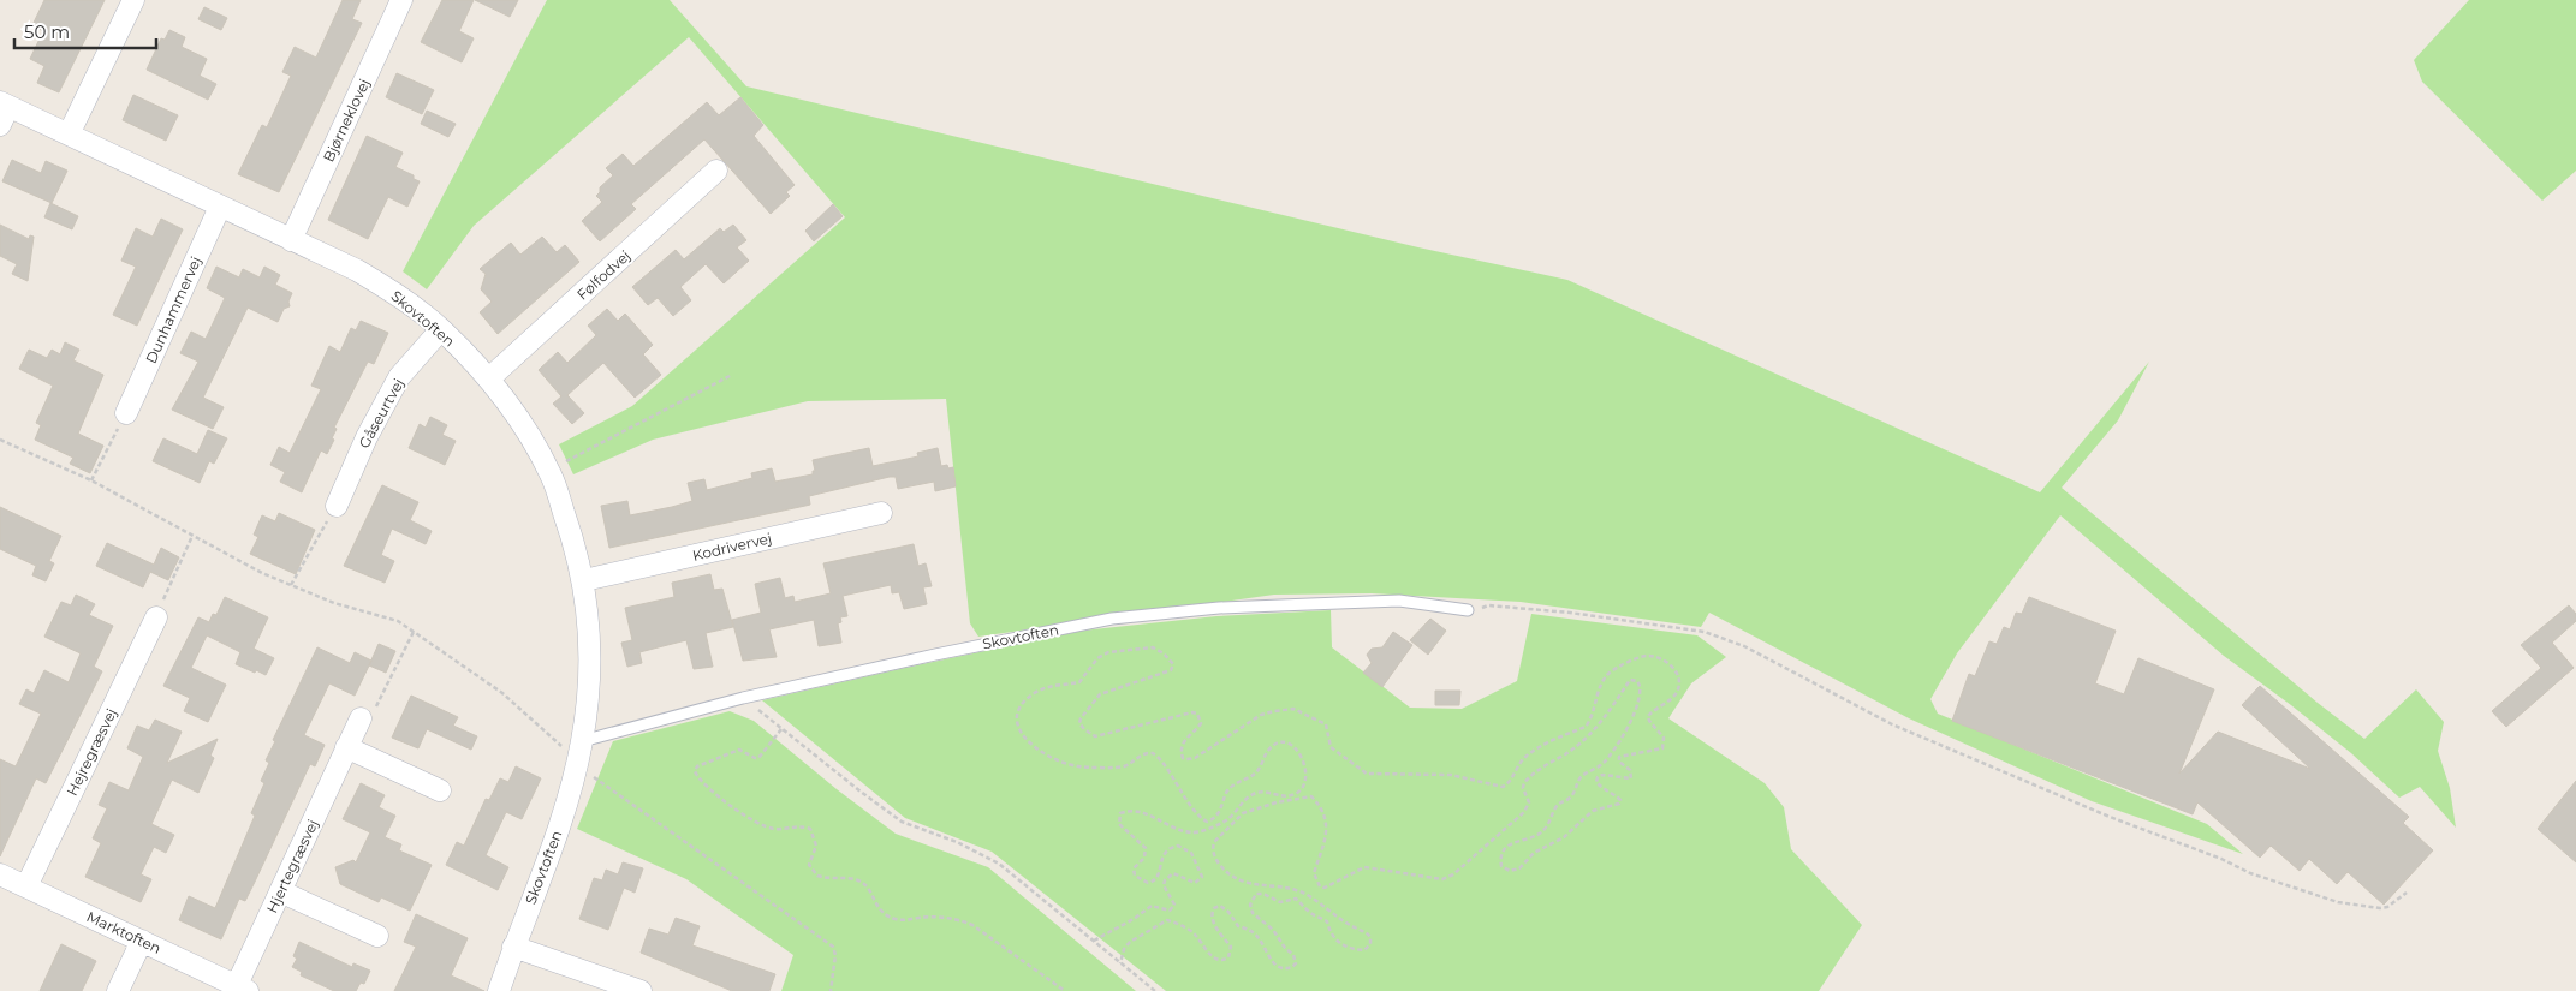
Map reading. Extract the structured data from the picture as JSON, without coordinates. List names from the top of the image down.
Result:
{
  "streets": {
    "street": [
      "Bjørneklovej",
      "Følfodvej",
      "Dunhammervej",
      "Skovtoften",
      "Gåseurtvej",
      "Kodrivervej",
      "Hejregræsvej",
      "Hjertegræsvej",
      "Marktoften"
    ]
  },
  "crossings": [
    ["Bjørneklovej", "Skovtoften"],
    ["Følfodvej", "Skovtoften"],
    ["Dunhammervej", "Skovtoften"],
    ["Skovtoften", "Gåseurtvej"],
    ["Skovtoften", "Kodrivervej"],
    ["Hejregræsvej", "Marktoften"],
    ["Hjertegræsvej", "Marktoften"]
  ],
  "scale_bar": "50 m"
}
